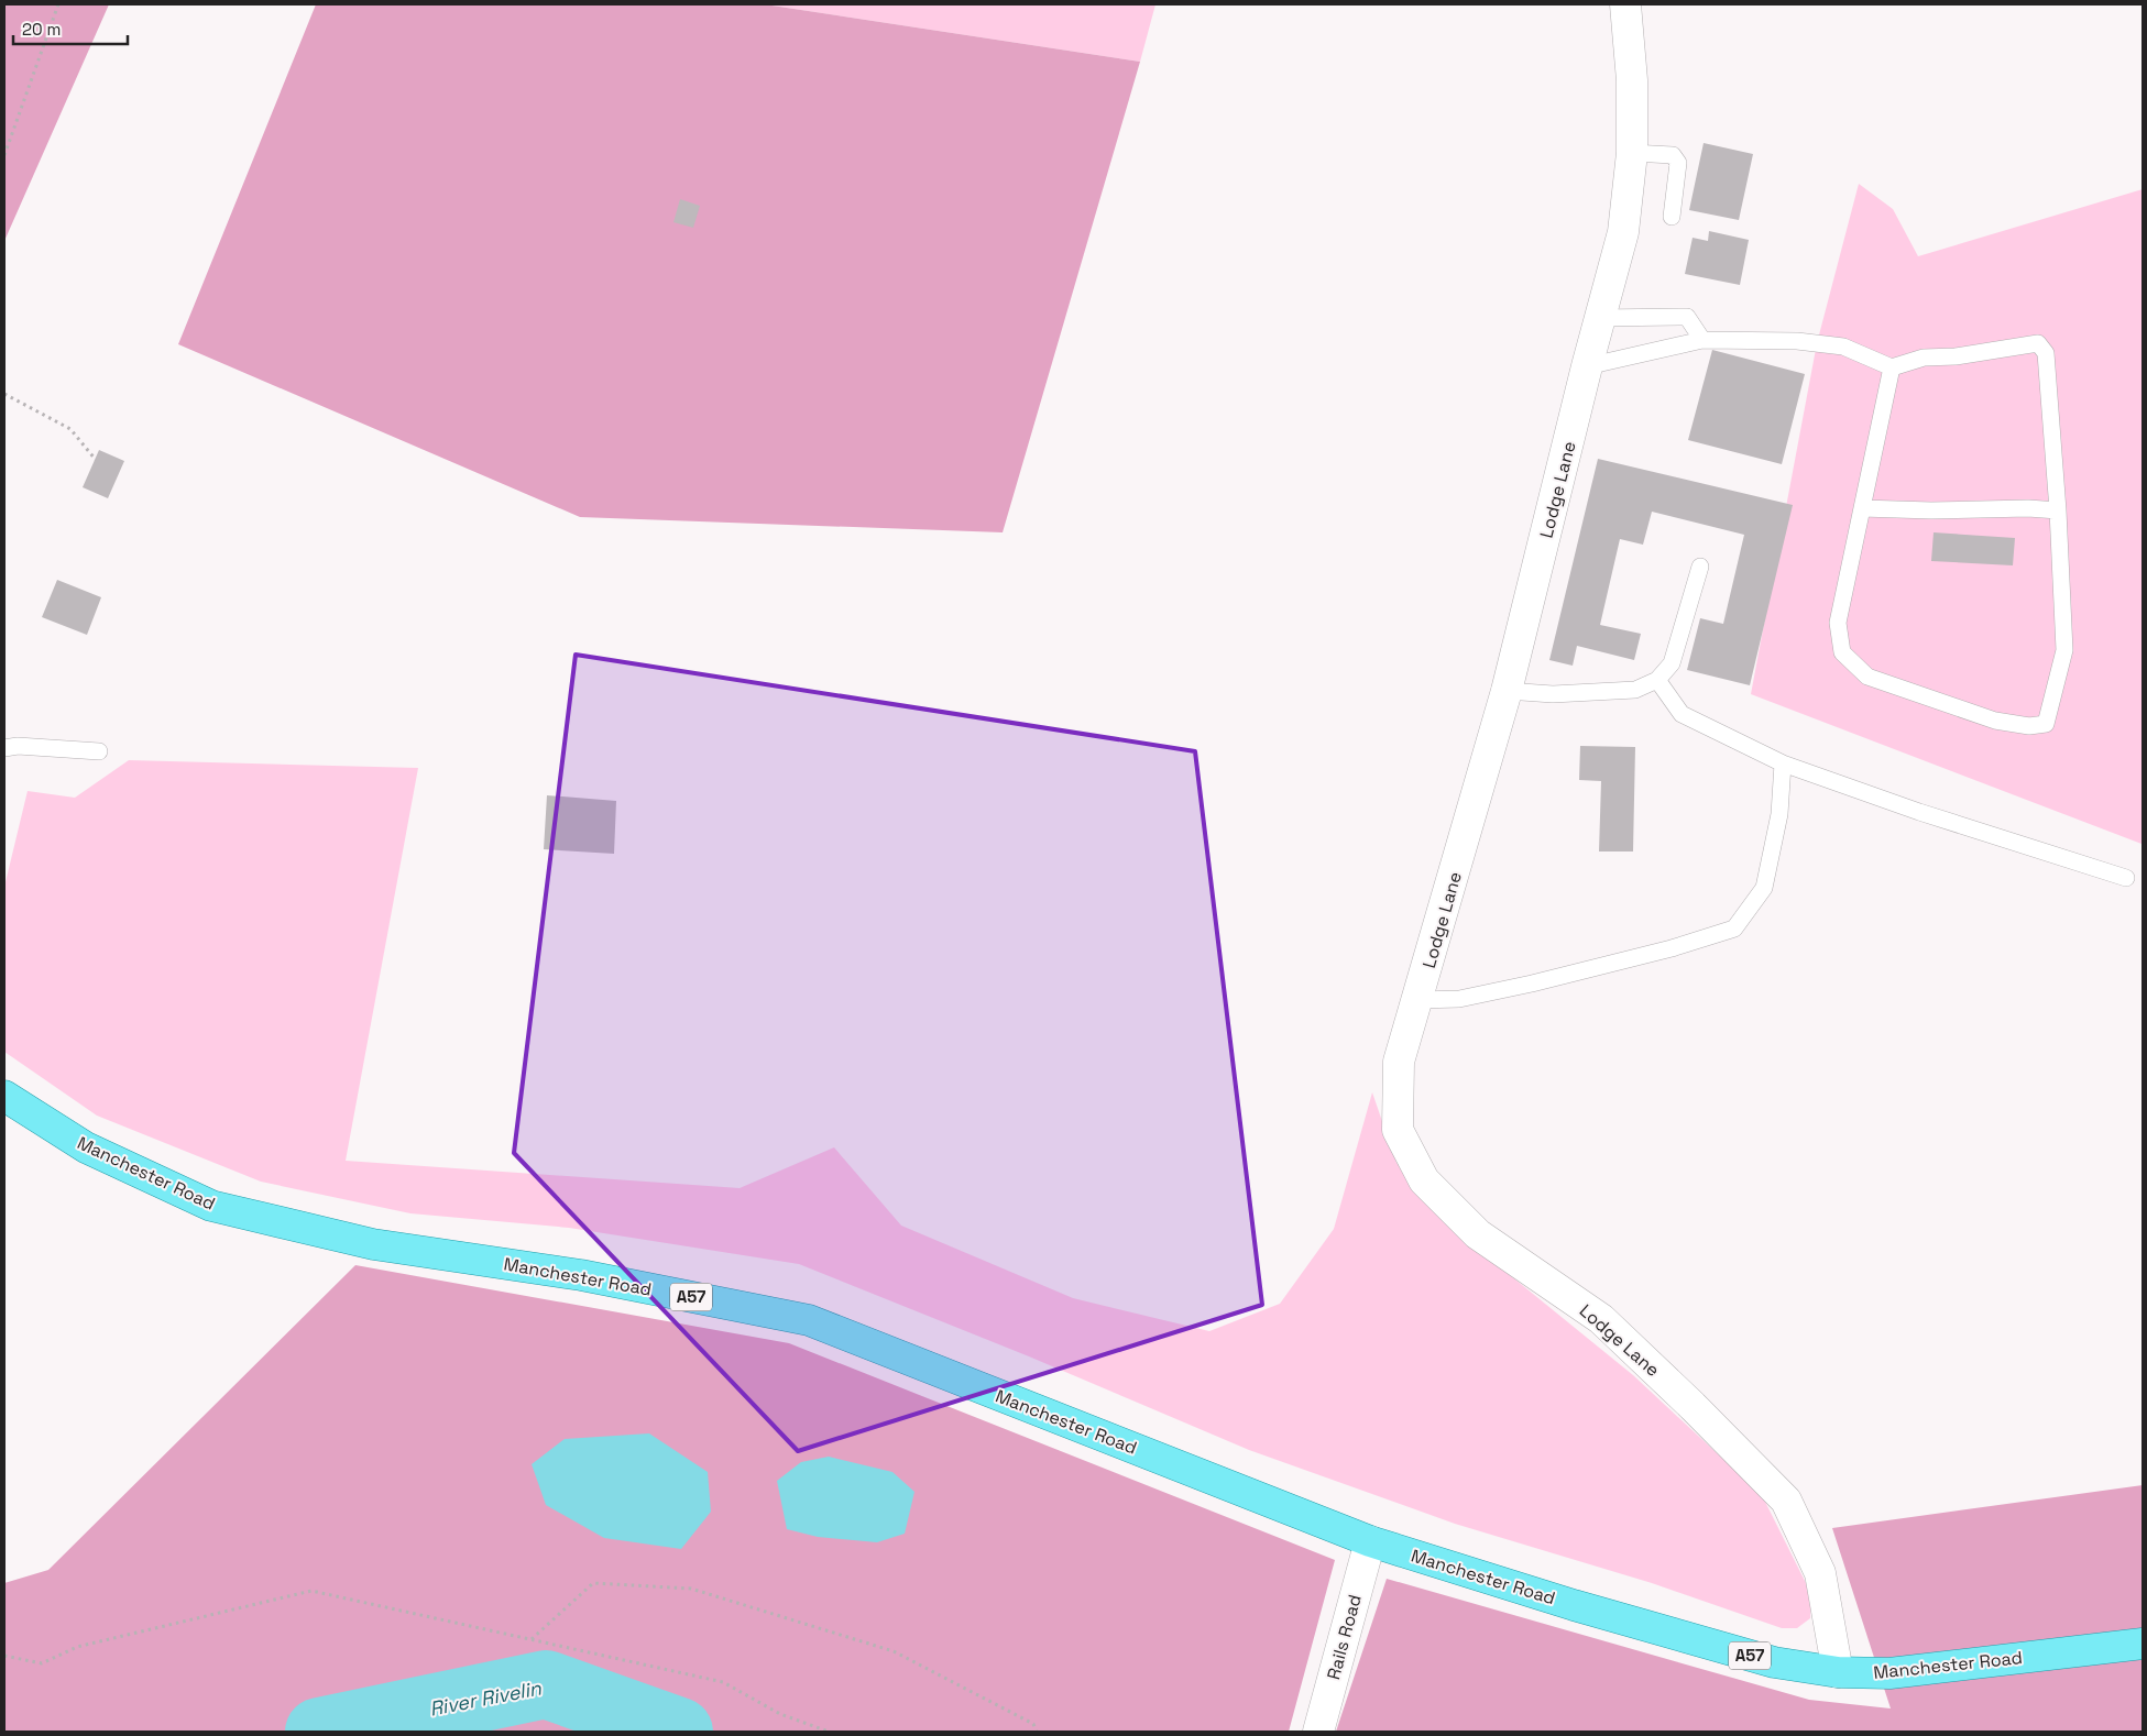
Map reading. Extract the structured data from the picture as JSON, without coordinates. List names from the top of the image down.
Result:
{
  "streets": {
    "main road": ["Manchester Road", "A57"],
    "street": ["Lodge Lane", "Rails Road"]
  },
  "crossings": [
    ["Lodge Lane", "Manchester Road"],
    ["Manchester Road", "Rails Road"]
  ],
  "water": ["River Rivelin"],
  "scale_bar": "20 m"
}
